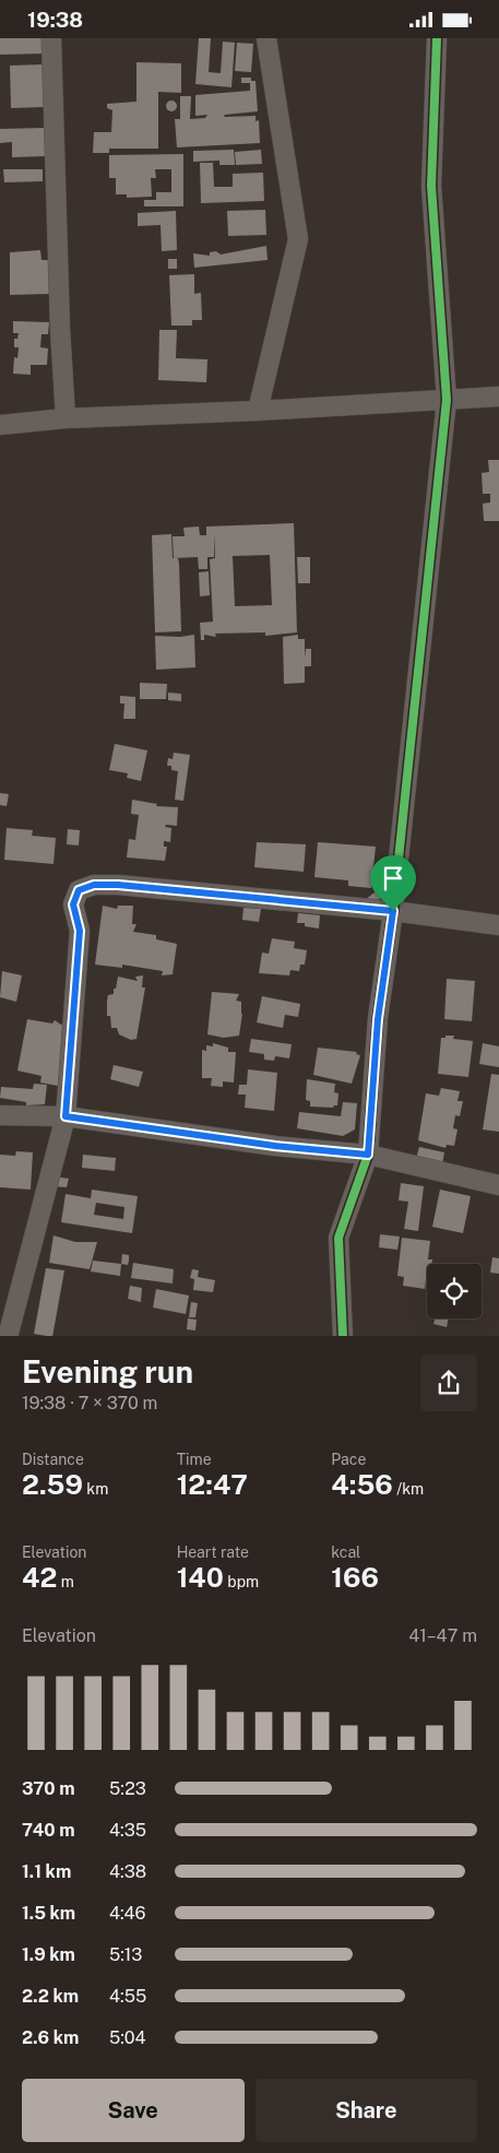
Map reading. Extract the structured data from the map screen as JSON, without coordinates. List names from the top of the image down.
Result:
{
  "page": {
    "status": "19:38",
    "heading": ["Evening run", "19:38 · 7 × 370 m"],
    "stats": [
      ["Distance", "2.59 km"],
      ["Time", "12:47"],
      ["Pace", "4:56 /km"],
      ["Elevation", "42 m"],
      ["Heart rate", "140 bpm"],
      ["kcal", "166"]
    ],
    "chart": ["Elevation", "41–47 m"],
    "list": [
      {
        "name": "370 m",
        "note": "5:23"
      },
      {
        "name": "740 m",
        "note": "4:35"
      },
      {
        "name": "1.1 km",
        "note": "4:38"
      },
      {
        "name": "1.5 km",
        "note": "4:46"
      },
      {
        "name": "1.9 km",
        "note": "5:13"
      },
      {
        "name": "2.2 km",
        "note": "4:55"
      },
      {
        "name": "2.6 km",
        "note": "5:04"
      }
    ],
    "buttons": ["Save", "Share"]
  }
}
